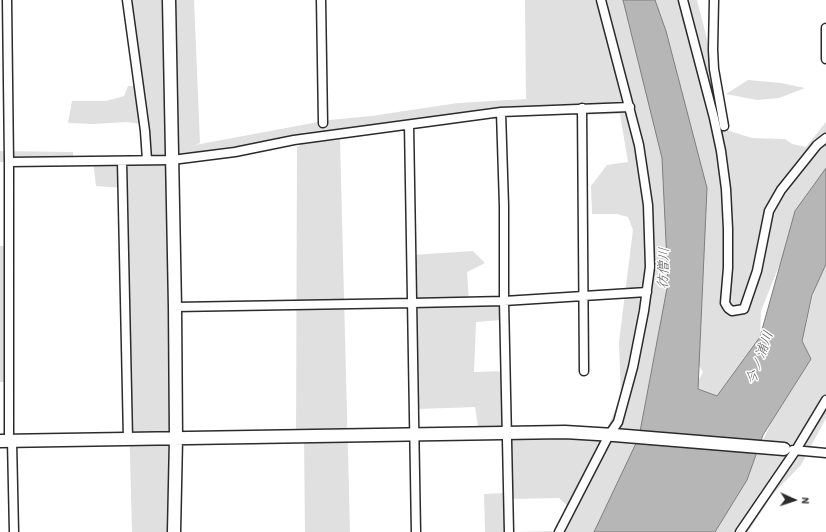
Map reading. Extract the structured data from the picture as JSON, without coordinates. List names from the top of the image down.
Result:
{
  "water": ["彷僧川", "今ノ浦川"],
  "north": "right"
}
